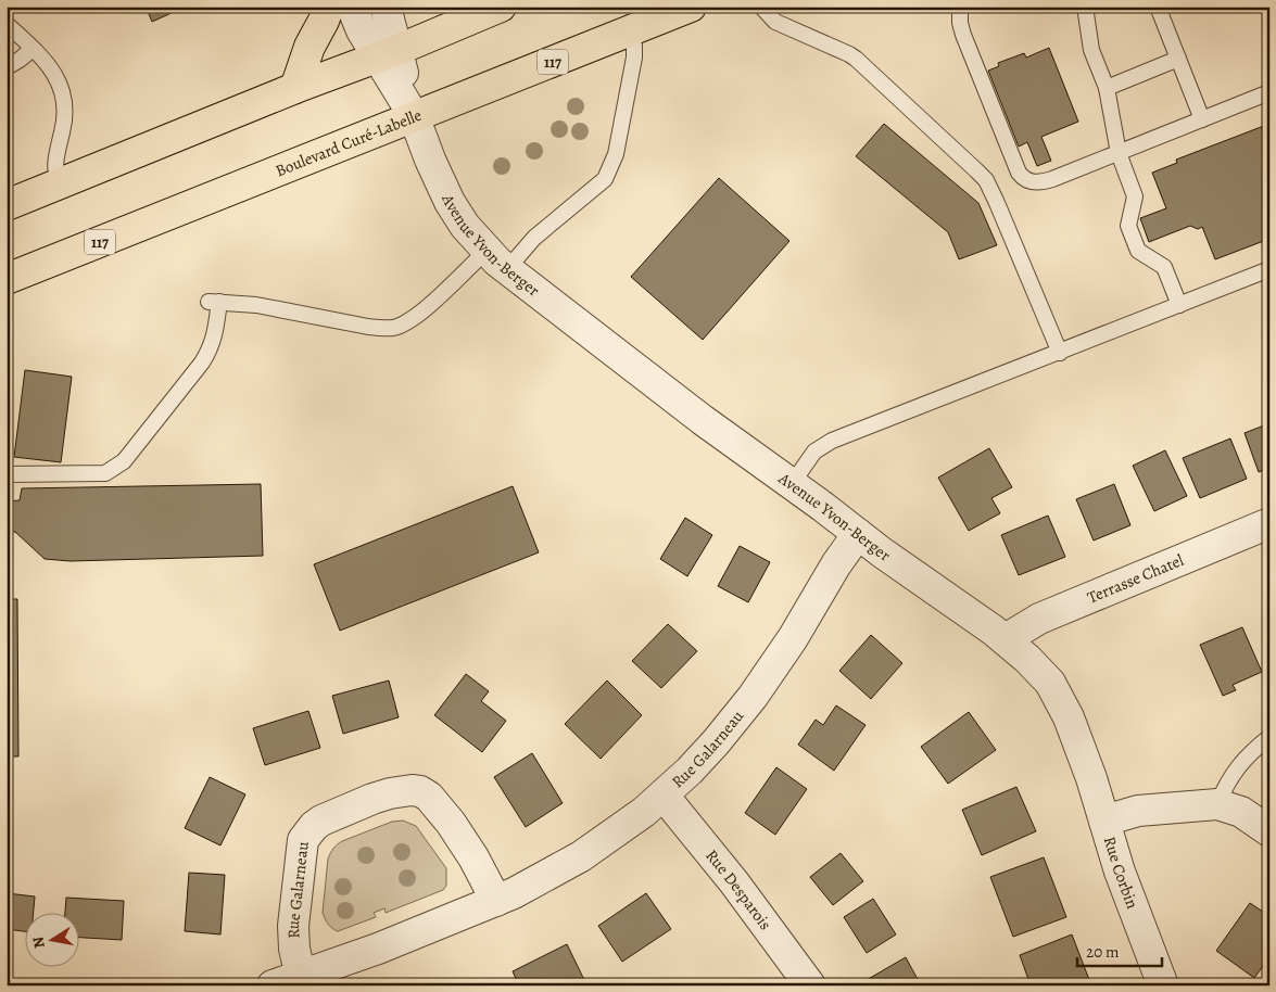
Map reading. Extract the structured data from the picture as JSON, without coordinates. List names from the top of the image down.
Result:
{
  "streets": {
    "main road": ["117", "Boulevard Curé-Labelle"],
    "street": [
      "Avenue Yvon-Berger",
      "Terrasse Chatel",
      "Rue Galarneau",
      "Rue Corbin",
      "Rue Desparois"
    ]
  },
  "crossings": [
    ["Boulevard Curé-Labelle", "Avenue Yvon-Berger"],
    ["Avenue Yvon-Berger", "Terrasse Chatel"],
    ["Avenue Yvon-Berger", "Rue Galarneau"],
    ["Avenue Yvon-Berger", "Rue Corbin"],
    ["Rue Galarneau", "Rue Desparois"]
  ],
  "scale_bar": "20 m",
  "north": "left"
}
